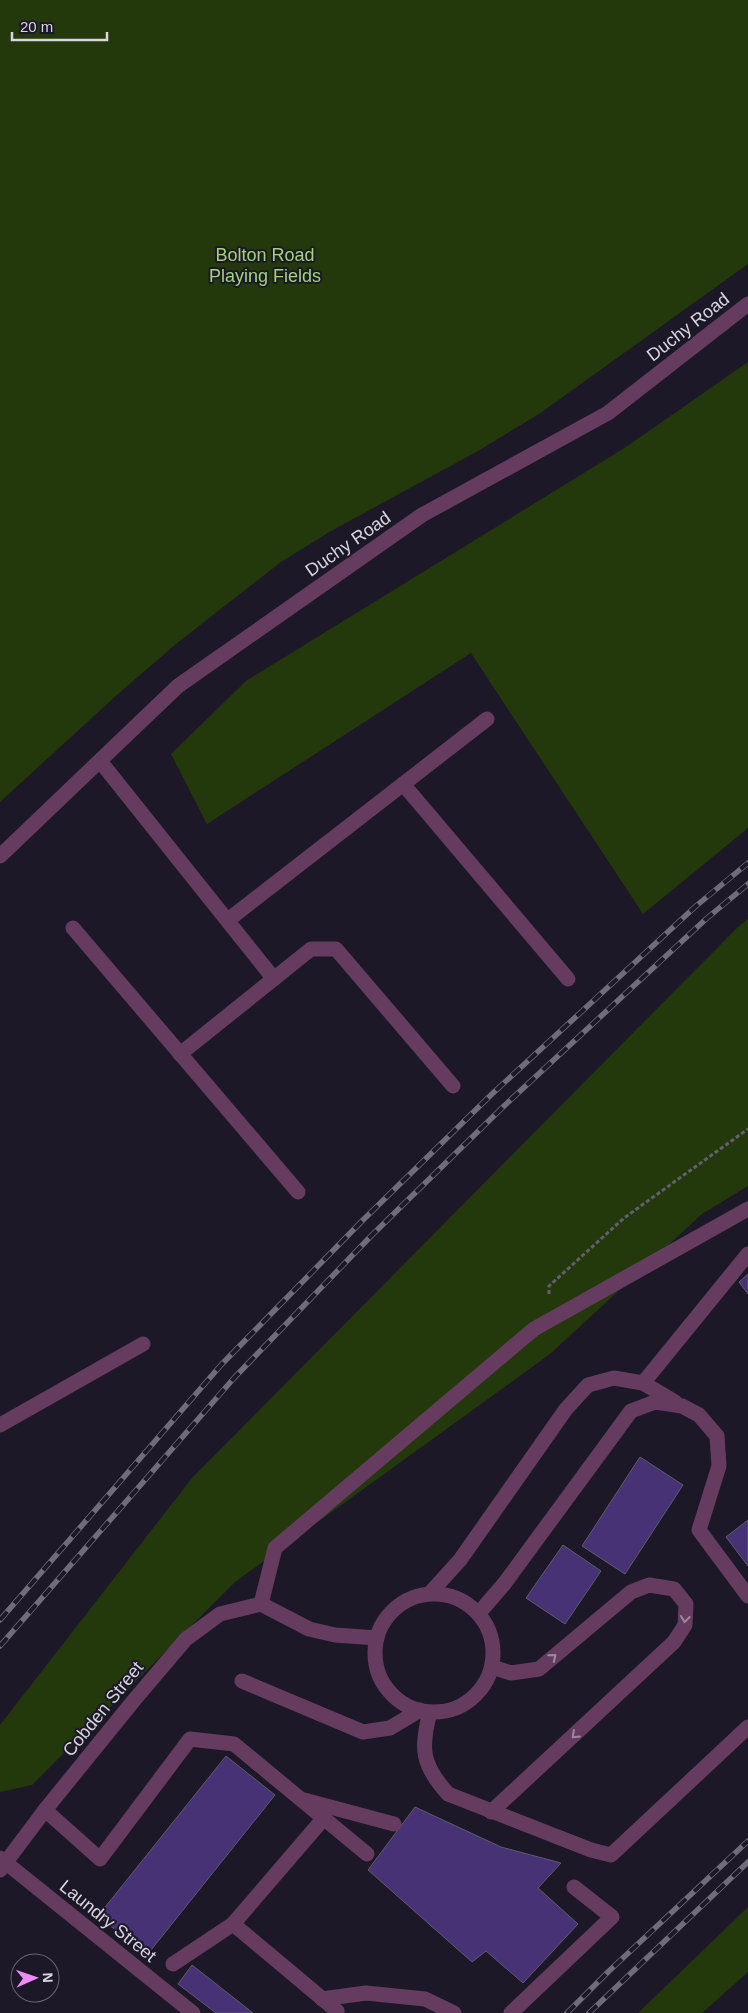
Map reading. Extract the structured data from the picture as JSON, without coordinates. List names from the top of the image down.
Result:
{
  "streets": {
    "street": ["Duchy Road", "Cobden Street", "Laundry Street"]
  },
  "crossings": [
    ["Cobden Street", "Laundry Street"]
  ],
  "parks": ["Bolton Road Playing Fields"],
  "scale_bar": "20 m",
  "north": "right"
}
